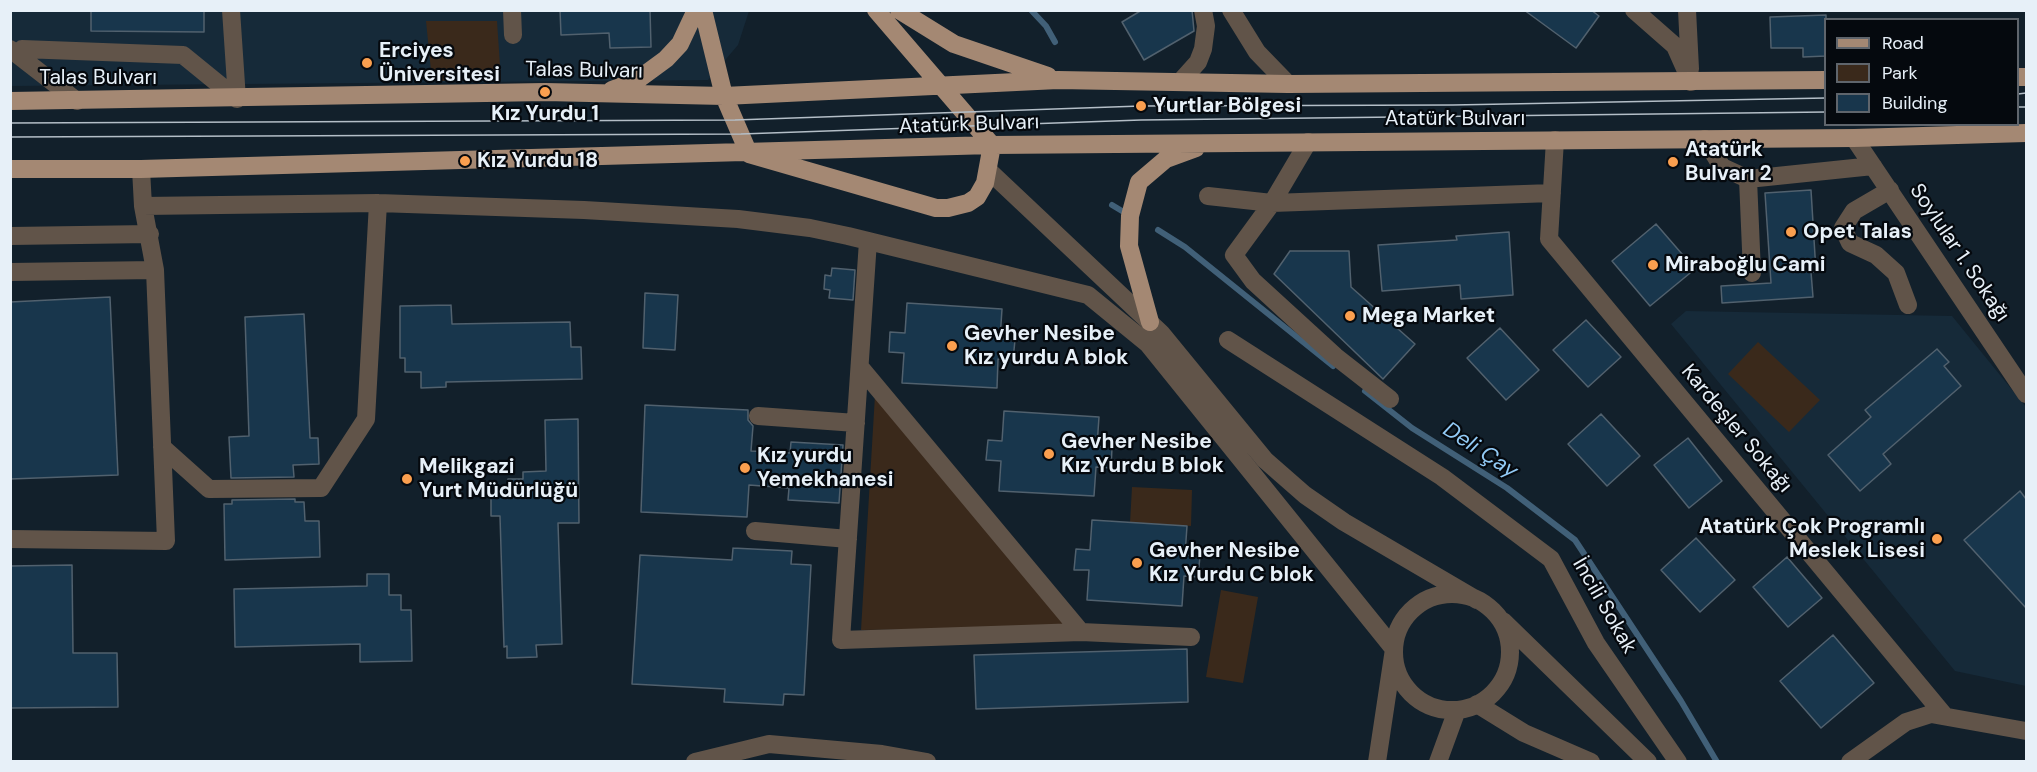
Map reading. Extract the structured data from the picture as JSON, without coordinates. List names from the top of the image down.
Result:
{
  "streets": {
    "main road": ["Talas Bulvarı", "Atatürk Bulvarı"],
    "street": ["Soylular 1. Sokağı", "Kardeşler Sokağı", "İncili Sokak"]
  },
  "crossings": [
    ["Talas Bulvarı", "Atatürk Bulvarı"],
    ["Atatürk Bulvarı", "Soylular 1. Sokağı"],
    ["Atatürk Bulvarı", "Kardeşler Sokağı"]
  ],
  "water": ["Deli Çay"],
  "places": [
    "Erciyes Üniversitesi",
    "Kız Yurdu 1",
    "Yurtlar Bölgesi",
    "Kız Yurdu 18",
    "Atatürk Bulvarı 2",
    "Opet Talas",
    "Miraboğlu Cami",
    "Mega Market",
    "Gevher Nesibe Kız yurdu A blok",
    "Gevher Nesibe Kız Yurdu B blok",
    "Kız yurdu Yemekhanesi",
    "Melikgazi Yurt Müdürlüğü",
    "Atatürk Çok Programlı Meslek Lisesi",
    "Gevher Nesibe Kız Yurdu C blok"
  ],
  "legend": ["Road", "Park", "Building"]
}
